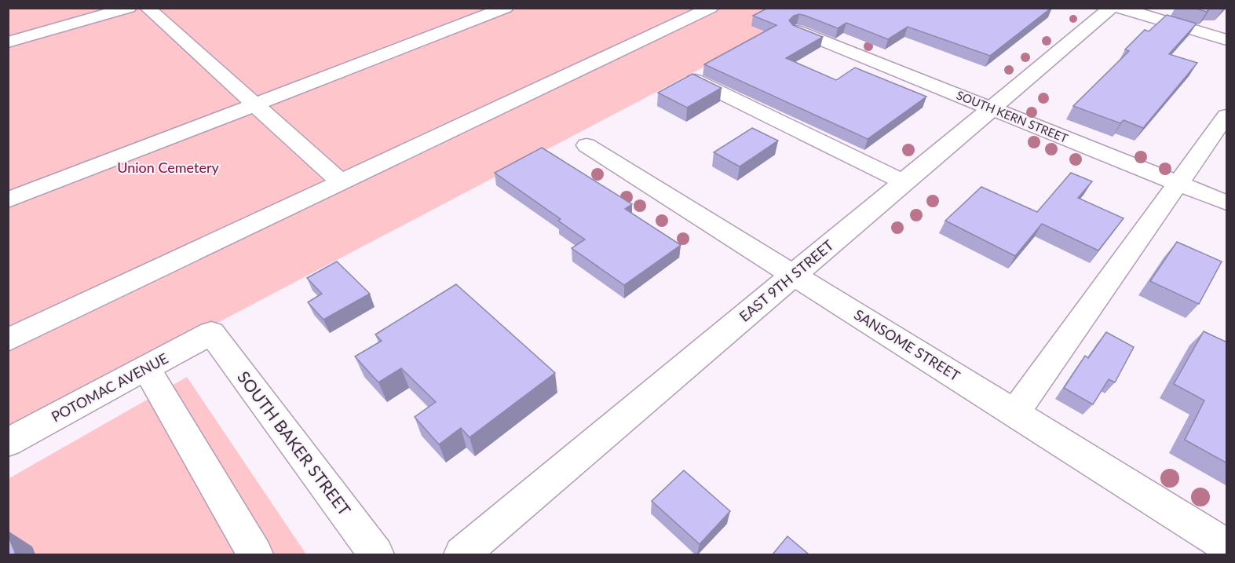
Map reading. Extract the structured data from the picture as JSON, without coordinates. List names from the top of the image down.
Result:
{
  "streets": {
    "street": [
      "SOUTH KERN STREET",
      "EAST 9TH STREET",
      "SANSOME STREET",
      "POTOMAC AVENUE",
      "SOUTH BAKER STREET"
    ]
  },
  "crossings": [
    ["SOUTH KERN STREET", "EAST 9TH STREET"],
    ["EAST 9TH STREET", "SANSOME STREET"],
    ["POTOMAC AVENUE", "SOUTH BAKER STREET"]
  ],
  "parks": ["Union Cemetery"]
}
